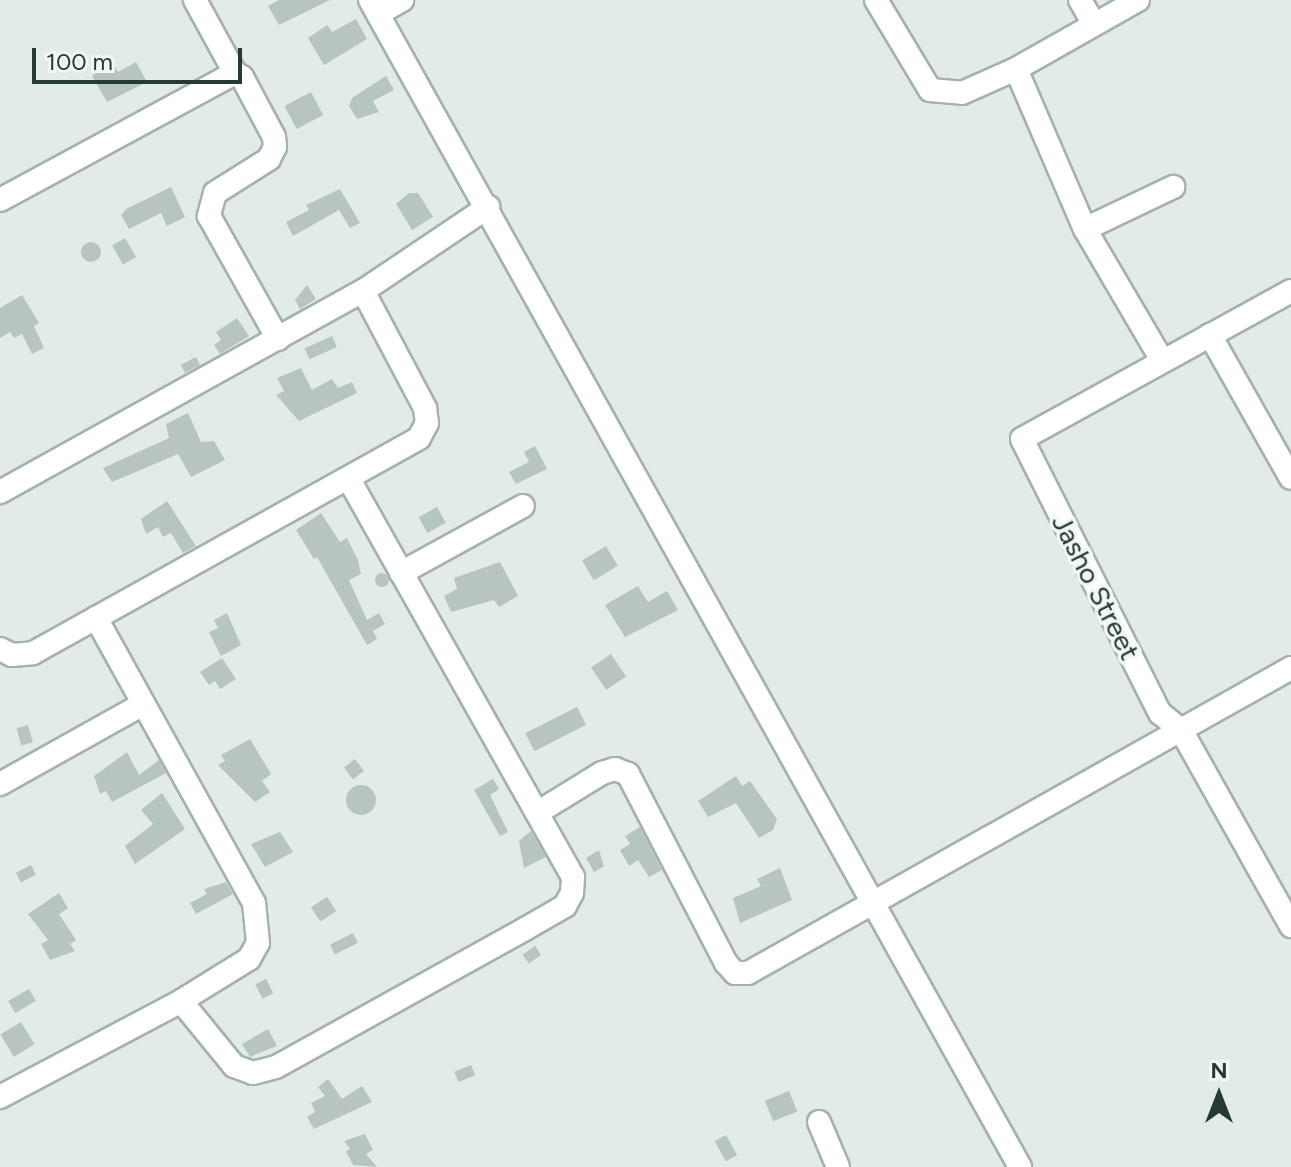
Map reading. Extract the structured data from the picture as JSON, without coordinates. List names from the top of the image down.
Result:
{
  "streets": {
    "street": ["Jasho Street"]
  },
  "scale_bar": "100 m",
  "north": "top"
}
